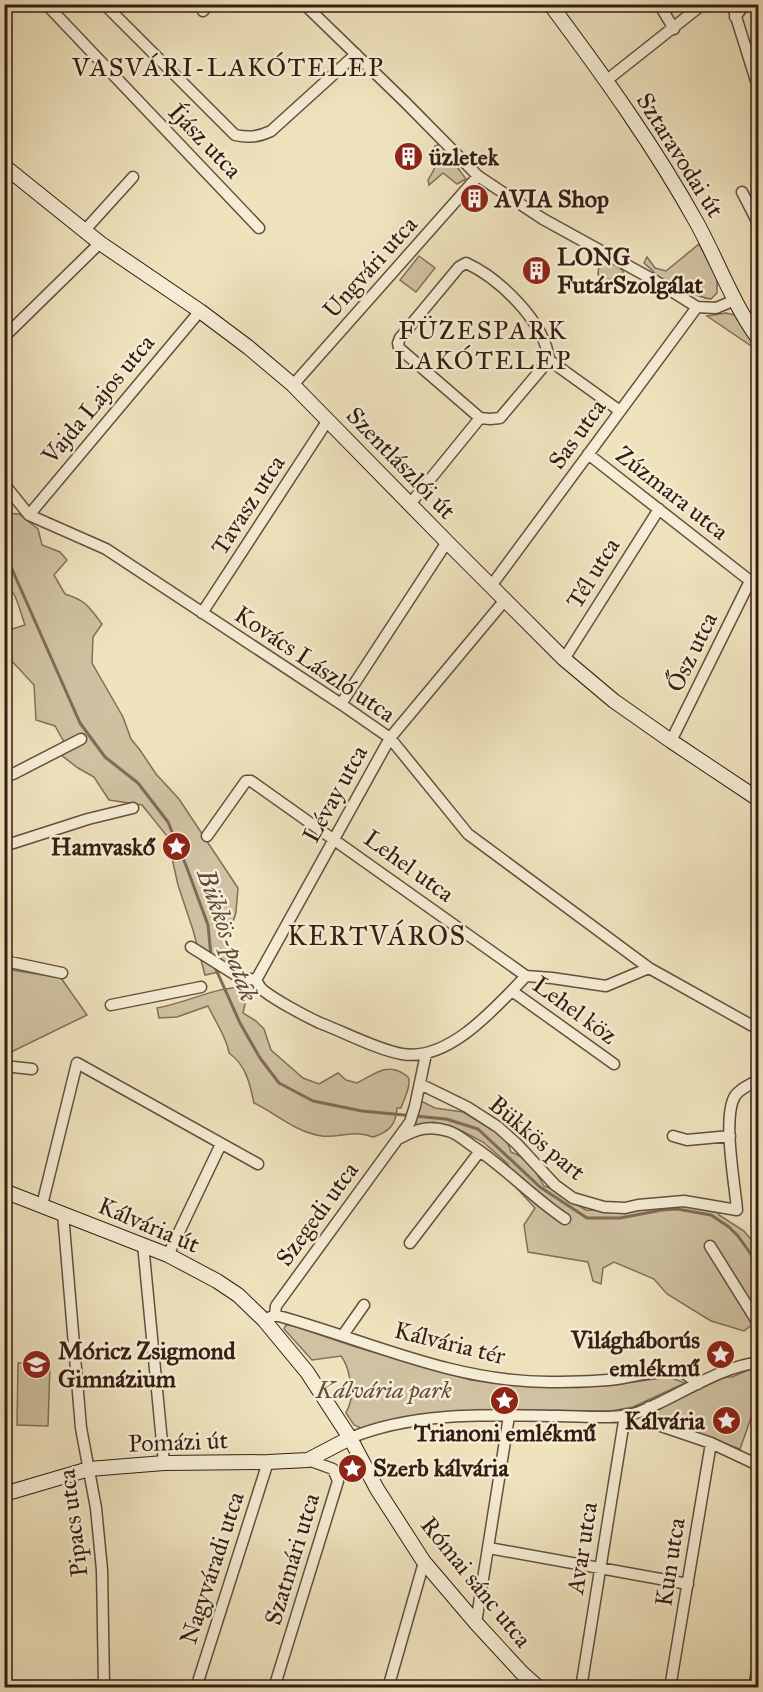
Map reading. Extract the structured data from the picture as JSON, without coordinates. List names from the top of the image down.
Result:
{
  "streets": {
    "street": [
      "Íjász utca",
      "Sztaravodai út",
      "Ungvári utca",
      "Vajda Lajos utca",
      "Sas utca",
      "Szentlászlói út",
      "Zúzmara utca",
      "Tavasz utca",
      "Tél utca",
      "Ősz utca",
      "Kovács László utca",
      "Lévay utca",
      "Lehel utca",
      "Lehel köz",
      "Bükkös part",
      "Szegedi utca",
      "Kálvária út",
      "Kálvária tér",
      "Pomázi út",
      "Pipacs utca",
      "Avar utca",
      "Szatmári utca",
      "Kun utca",
      "Nagyváradi utca",
      "Római sánc utca"
    ]
  },
  "crossings": [
    ["Ungvári utca", "Szentlászlói út"],
    ["Vajda Lajos utca", "Szentlászlói út"],
    ["Vajda Lajos utca", "Kovács László utca"],
    ["Sas utca", "Szentlászlói út"],
    ["Sas utca", "Zúzmara utca"],
    ["Szentlászlói út", "Tavasz utca"],
    ["Szentlászlói út", "Tél utca"],
    ["Szentlászlói út", "Ősz utca"],
    ["Szentlászlói út", "Lévay utca"],
    ["Zúzmara utca", "Tél utca"],
    ["Zúzmara utca", "Ősz utca"],
    ["Tavasz utca", "Kovács László utca"],
    ["Kovács László utca", "Lévay utca"],
    ["Lévay utca", "Lehel utca"],
    ["Bükkös part", "Szegedi utca"],
    ["Szegedi utca", "Kálvária út"],
    ["Szegedi utca", "Kálvária tér"],
    ["Kálvária út", "Kálvária tér"],
    ["Kálvária út", "Pomázi út"],
    ["Kálvária út", "Pipacs utca"],
    ["Kálvária út", "Római sánc utca"],
    ["Pomázi út", "Pipacs utca"],
    ["Pomázi út", "Szatmári utca"],
    ["Pomázi út", "Nagyváradi utca"],
    ["Pomázi út", "Római sánc utca"]
  ],
  "districts": ["VASVÁRI-LAKÓTELEP", "FÜZESPARK LAKÓTELEP", "KERTVÁROS"],
  "water": ["Bükkös-patak"],
  "parks": ["Kálvária park"],
  "places": {
    "building": ["üzletek", "AVIA Shop", "LONG FutárSzolgálat"],
    "place": [
      "Hamvaskő",
      "Világháborús emlékmű",
      "Trianoni emlékmű",
      "Kálvária",
      "Szerb kálvária"
    ],
    "school or university": ["Móricz Zsigmond Gimnázium"]
  }
}
